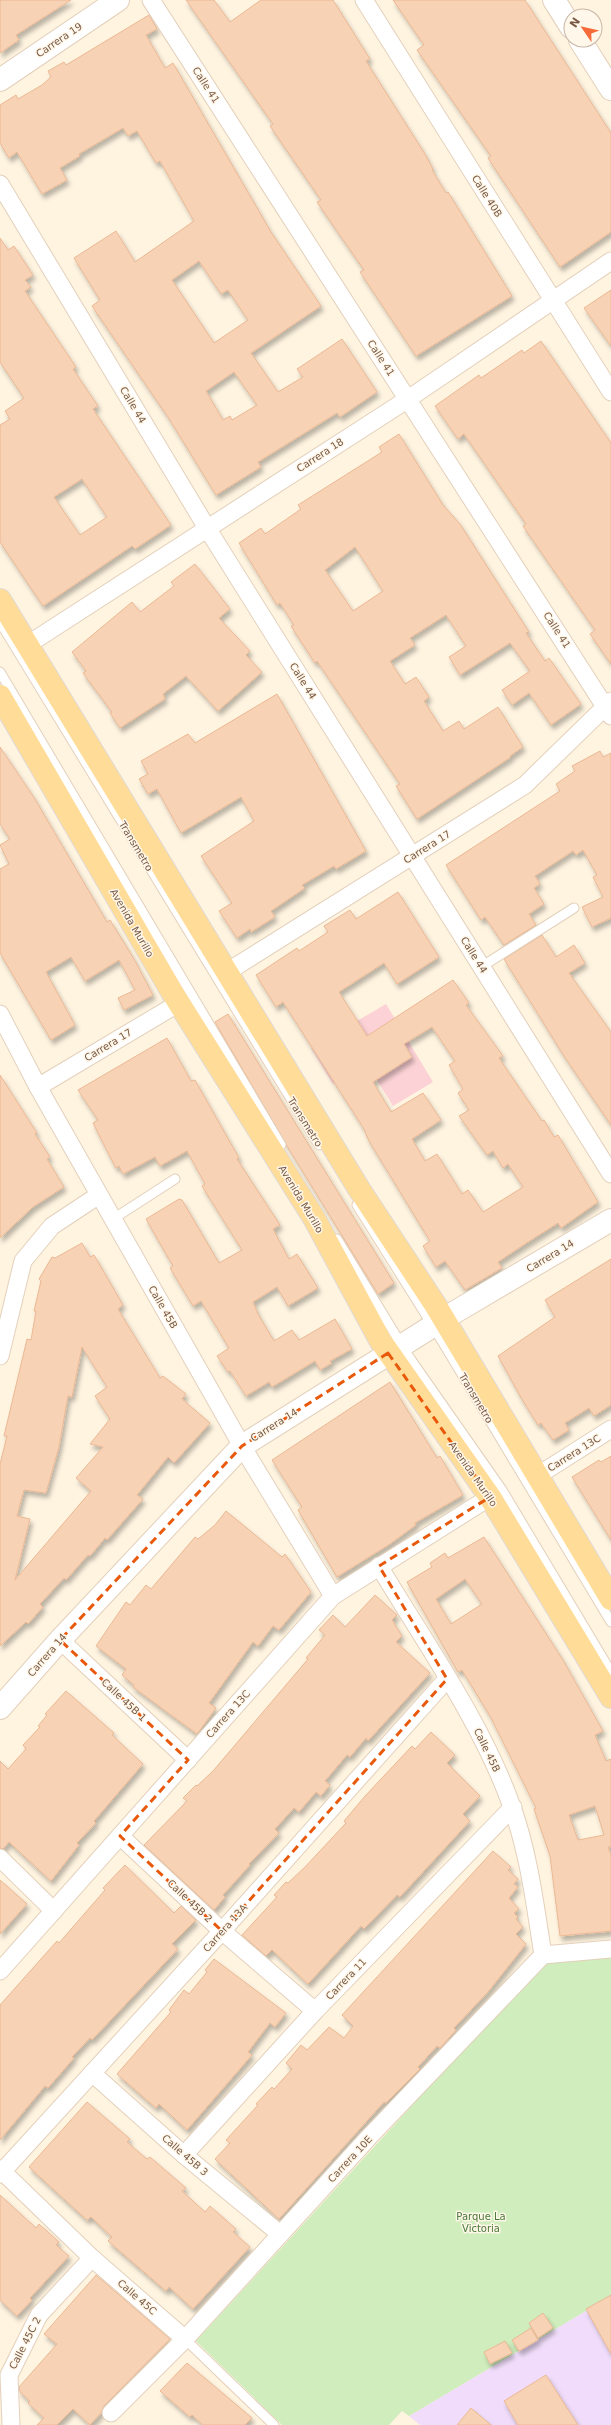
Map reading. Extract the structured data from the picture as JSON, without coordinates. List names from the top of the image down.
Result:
{
  "streets": {
    "main road": ["Avenida Murillo"],
    "street": [
      "Carrera 19",
      "Calle 41",
      "Calle 40B",
      "Calle 44",
      "Carrera 18",
      "Carrera 17",
      "Carrera 14",
      "Calle 45B",
      "Carrera 13C",
      "Calle 45B 1",
      "Calle 45B 2",
      "Carrera 13A",
      "Carrera 11",
      "Calle 45B 3",
      "Carrera 10E",
      "Calle 45C",
      "Calle 45C 2"
    ],
    "lane": ["Transmetro"]
  },
  "crossings": [
    ["Calle 41", "Carrera 18"],
    ["Calle 41", "Carrera 17"],
    ["Calle 40B", "Carrera 18"],
    ["Calle 44", "Carrera 18"],
    ["Calle 44", "Carrera 17"],
    ["Transmetro", "Carrera 14"],
    ["Carrera 17", "Avenida Murillo"],
    ["Carrera 17", "Calle 45B"],
    ["Avenida Murillo", "Carrera 14"],
    ["Avenida Murillo", "Carrera 13C"],
    ["Carrera 14", "Calle 45B"],
    ["Carrera 14", "Calle 45B 1"],
    ["Calle 45B", "Carrera 13C"],
    ["Calle 45B", "Carrera 13A"],
    ["Calle 45B", "Carrera 11"],
    ["Calle 45B", "Carrera 10E"],
    ["Carrera 13C", "Calle 45B 1"],
    ["Carrera 13C", "Calle 45B 2"],
    ["Calle 45B 2", "Carrera 13A"],
    ["Calle 45B 2", "Carrera 11"],
    ["Carrera 13A", "Calle 45B 3"],
    ["Carrera 13A", "Calle 45C"],
    ["Carrera 11", "Calle 45B 3"],
    ["Calle 45B 3", "Carrera 10E"],
    ["Carrera 10E", "Calle 45C"],
    ["Calle 45C", "Calle 45C 2"]
  ],
  "parks": ["Parque La Victoria"],
  "north": "top left"
}
